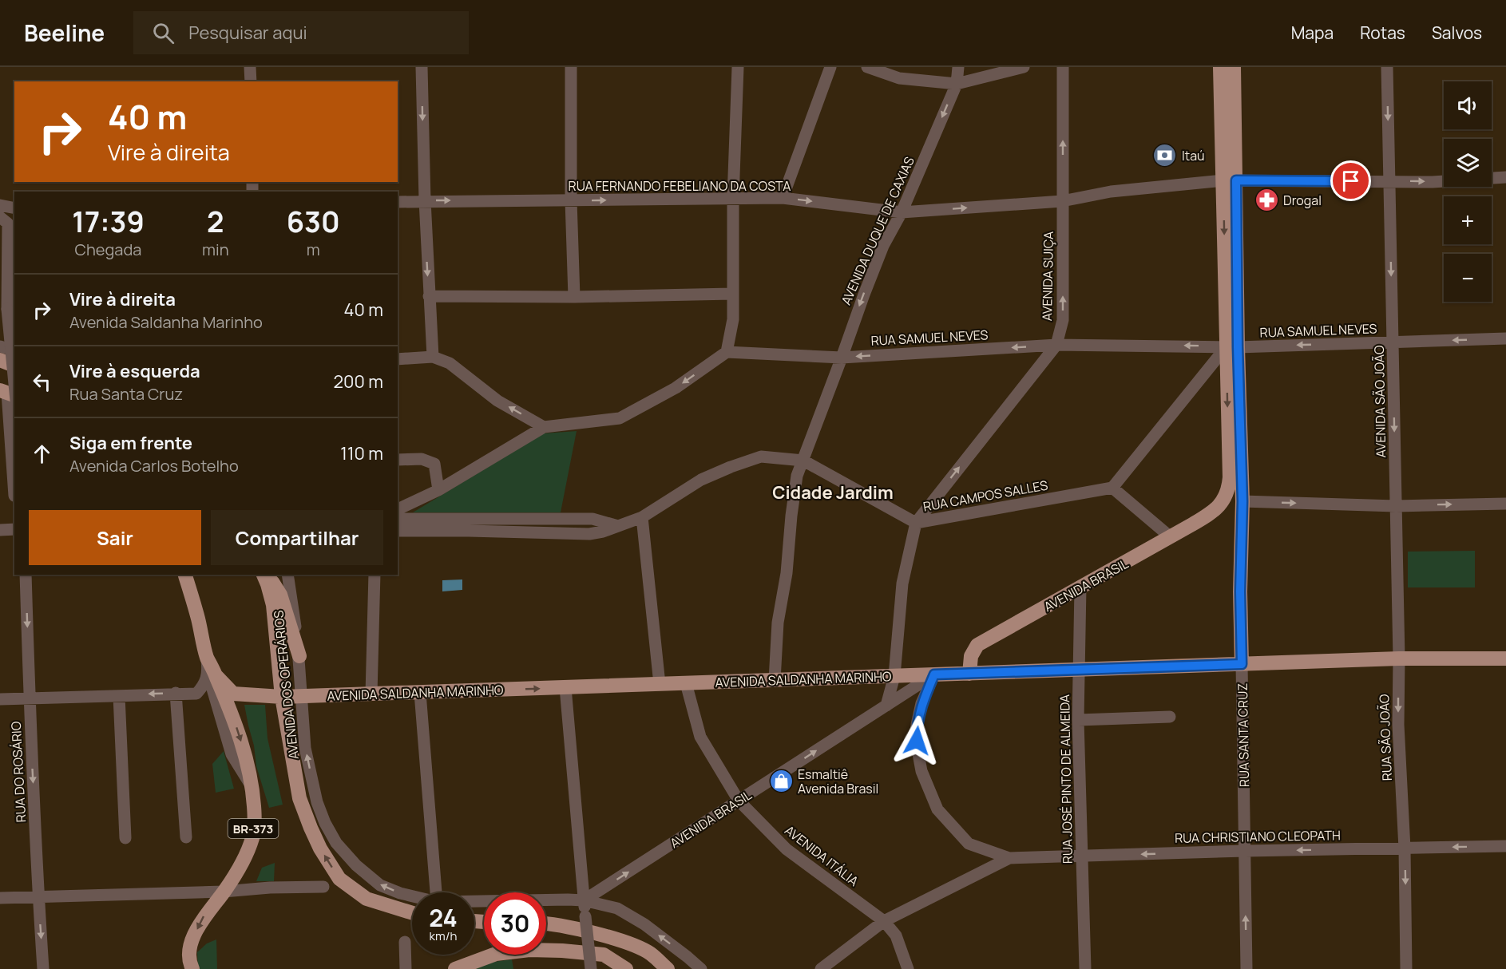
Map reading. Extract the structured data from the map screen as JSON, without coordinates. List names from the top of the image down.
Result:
{
  "streets": {
    "main road": [
      "AVENIDA BRASIL",
      "AVENIDA SALDANHA MARINHO",
      "RUA SANTA CRUZ",
      "BR-373"
    ],
    "street": [
      "RUA FERNANDO FEBELIANO DA COSTA",
      "AVENIDA DUQUE DE CAXIAS",
      "AVENIDA SUIÇA",
      "RUA SAMUEL NEVES",
      "AVENIDA SÃO JOÃO",
      "RUA CAMPOS SALLES",
      "AVENIDA DOS OPERÁRIOS",
      "RUA SÃO JOÃO",
      "RUA DO ROSÁRIO",
      "RUA JOSÉ PINTO DE ALMEIDA",
      "RUA CHRISTIANO CLEOPATH",
      "AVENIDA ITÁLIA"
    ]
  },
  "crossings": [
    ["RUA FERNANDO FEBELIANO DA COSTA", "AVENIDA DUQUE DE CAXIAS"],
    ["RUA FERNANDO FEBELIANO DA COSTA", "AVENIDA SUIÇA"],
    ["RUA FERNANDO FEBELIANO DA COSTA", "AVENIDA SÃO JOÃO"],
    ["AVENIDA DUQUE DE CAXIAS", "RUA SAMUEL NEVES"],
    ["AVENIDA DUQUE DE CAXIAS", "RUA CAMPOS SALLES"],
    ["AVENIDA DUQUE DE CAXIAS", "AVENIDA SALDANHA MARINHO"],
    ["AVENIDA SUIÇA", "RUA SAMUEL NEVES"],
    ["AVENIDA SUIÇA", "RUA CAMPOS SALLES"],
    ["RUA SAMUEL NEVES", "AVENIDA SÃO JOÃO"],
    ["RUA SAMUEL NEVES", "RUA SANTA CRUZ"],
    ["AVENIDA SÃO JOÃO", "RUA SÃO JOÃO"],
    ["AVENIDA BRASIL", "AVENIDA SALDANHA MARINHO"],
    ["AVENIDA BRASIL", "AVENIDA DOS OPERÁRIOS"],
    ["AVENIDA BRASIL", "RUA JOSÉ PINTO DE ALMEIDA"],
    ["AVENIDA BRASIL", "AVENIDA ITÁLIA"],
    ["AVENIDA SALDANHA MARINHO", "AVENIDA DOS OPERÁRIOS"],
    ["AVENIDA SALDANHA MARINHO", "RUA SANTA CRUZ"],
    ["AVENIDA SALDANHA MARINHO", "RUA SÃO JOÃO"],
    ["AVENIDA SALDANHA MARINHO", "RUA JOSÉ PINTO DE ALMEIDA"],
    ["AVENIDA SALDANHA MARINHO", "BR-373"],
    ["AVENIDA SALDANHA MARINHO", "AVENIDA ITÁLIA"],
    ["RUA SANTA CRUZ", "RUA CHRISTIANO CLEOPATH"],
    ["RUA SÃO JOÃO", "RUA CHRISTIANO CLEOPATH"],
    ["RUA JOSÉ PINTO DE ALMEIDA", "RUA CHRISTIANO CLEOPATH"]
  ],
  "one_way": [
    "AVENIDA DUQUE DE CAXIAS",
    "AVENIDA SUIÇA",
    "RUA SAMUEL NEVES",
    "AVENIDA SÃO JOÃO",
    "AVENIDA BRASIL",
    "AVENIDA DOS OPERÁRIOS",
    "RUA SÃO JOÃO",
    "RUA CHRISTIANO CLEOPATH"
  ],
  "districts": ["Cidade Jardim"],
  "places": {
    "bank": ["Itaú"],
    "pharmacy": ["Drogal"],
    "shop": ["Esmaltiê Avenida Brasil"]
  },
  "page": {
    "header": "Beeline",
    "search": "Pesquisar aqui",
    "nav": ["Mapa", "Rotas", "Salvos"],
    "map_buttons": ["+", "−"],
    "turn": ["40 m", "Vire à direita"],
    "eta": [
      "17:39",
      "Chegada",
      "2",
      "min",
      "630",
      "m"
    ],
    "list": [
      {
        "name": "Vire à direita",
        "note": "Avenida Saldanha Marinho",
        "value": "40 m"
      },
      {
        "name": "Vire à esquerda",
        "note": "Rua Santa Cruz",
        "value": "200 m"
      },
      {
        "name": "Siga em frente",
        "note": "Avenida Carlos Botelho",
        "value": "110 m"
      }
    ],
    "buttons": ["Sair", "Compartilhar"],
    "speed": "24 km/h",
    "limit": "30"
  }
}
